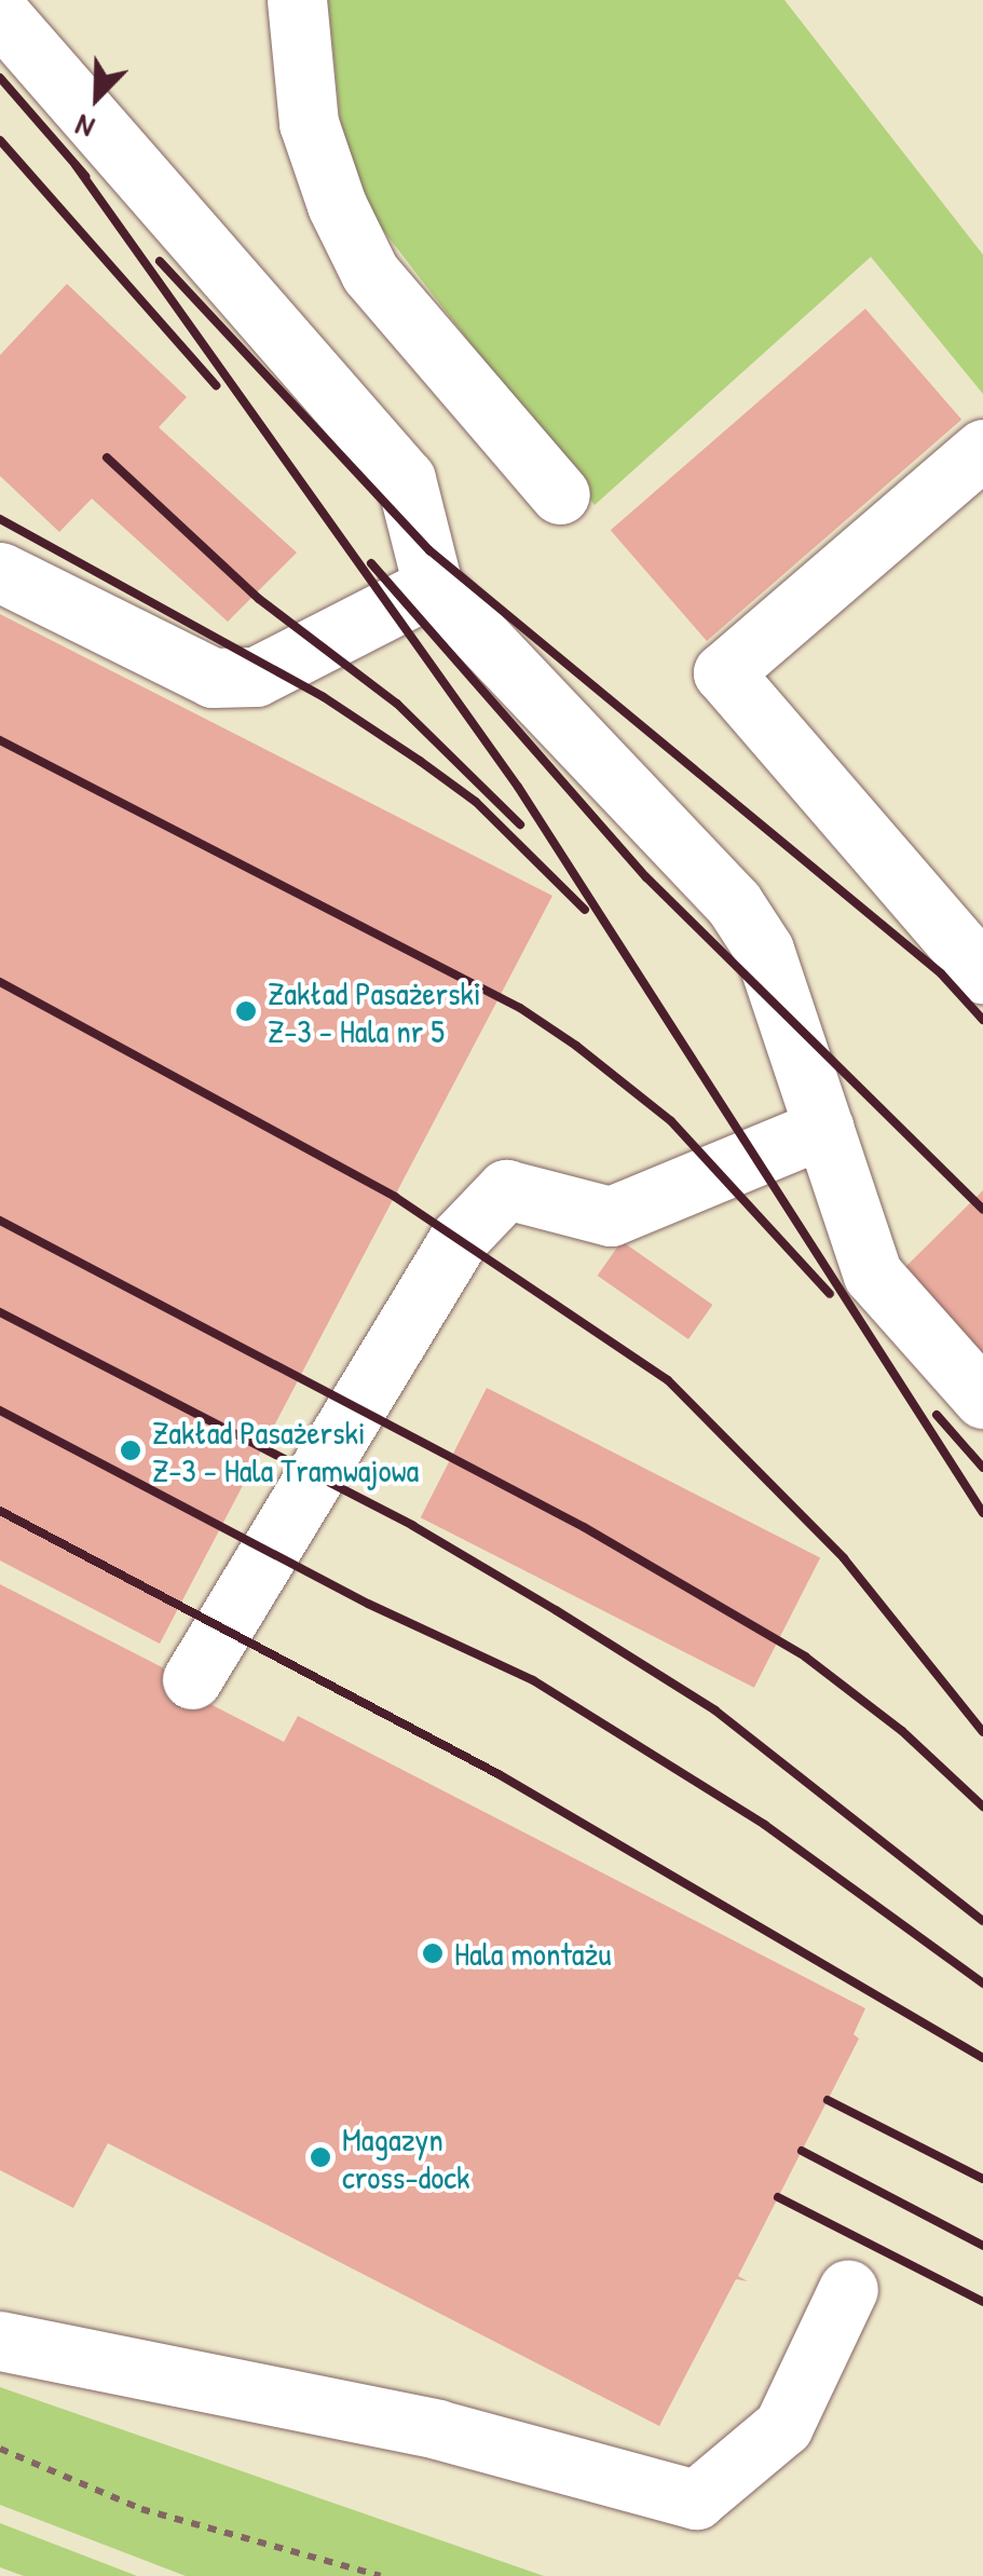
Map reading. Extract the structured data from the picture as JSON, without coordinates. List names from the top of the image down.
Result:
{
  "places": [
    "Zakład Pasażerski Z-3 - Hala nr 5",
    "Zakład Pasażerski Z-3 - Hala Tramwajowa",
    "Hala montażu",
    "Magazyn cross-dock"
  ],
  "north": "bottom left"
}
